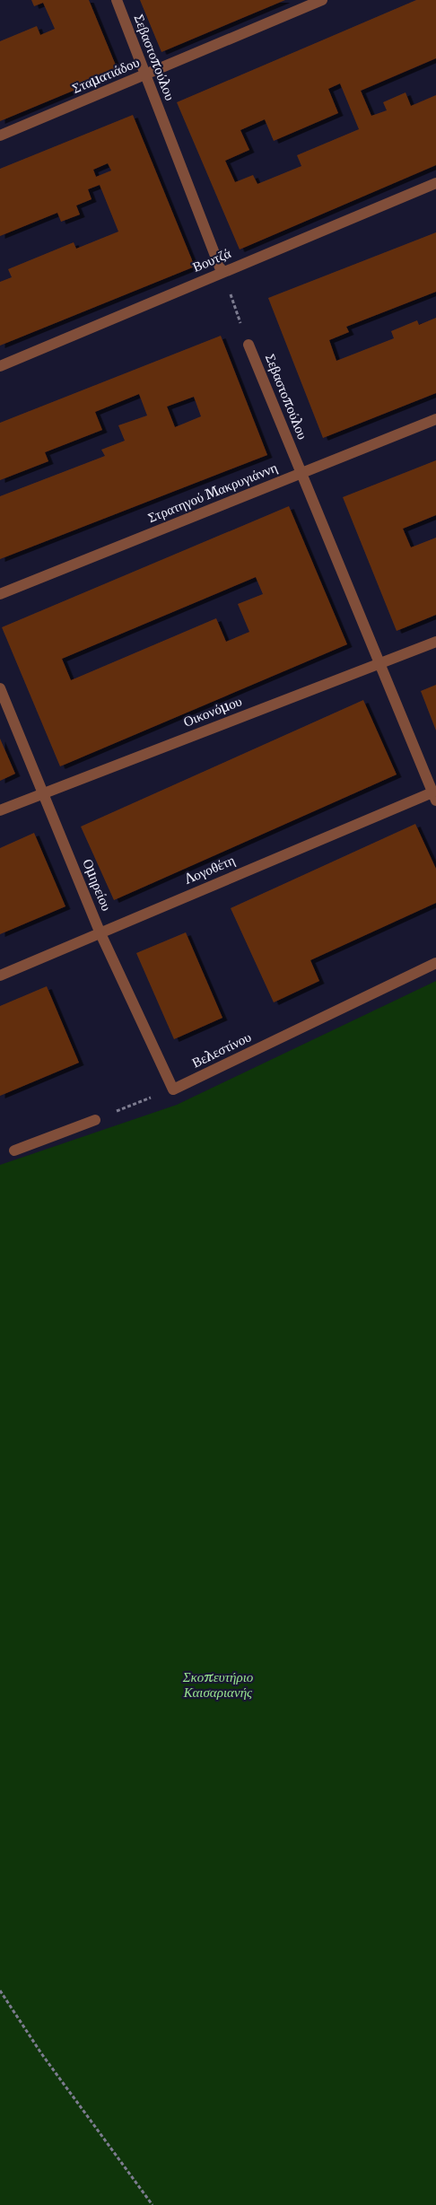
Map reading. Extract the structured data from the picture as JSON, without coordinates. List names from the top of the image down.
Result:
{
  "streets": {
    "street": [
      "Σεβαστοπούλου",
      "Σταματιάδου",
      "Βουτζά",
      "Στρατηγού Μακρυγιάννη",
      "Οικονόμου",
      "Λογοθέτη",
      "Ομηρείου",
      "Βελεστίνου"
    ]
  },
  "crossings": [
    ["Σεβαστοπούλου", "Σταματιάδου"],
    ["Σεβαστοπούλου", "Βουτζά"],
    ["Σεβαστοπούλου", "Στρατηγού Μακρυγιάννη"],
    ["Σεβαστοπούλου", "Οικονόμου"],
    ["Σεβαστοπούλου", "Λογοθέτη"],
    ["Οικονόμου", "Ομηρείου"],
    ["Λογοθέτη", "Ομηρείου"],
    ["Ομηρείου", "Βελεστίνου"]
  ],
  "parks": ["Σκοπευτήριο Καισαριανής"]
}
